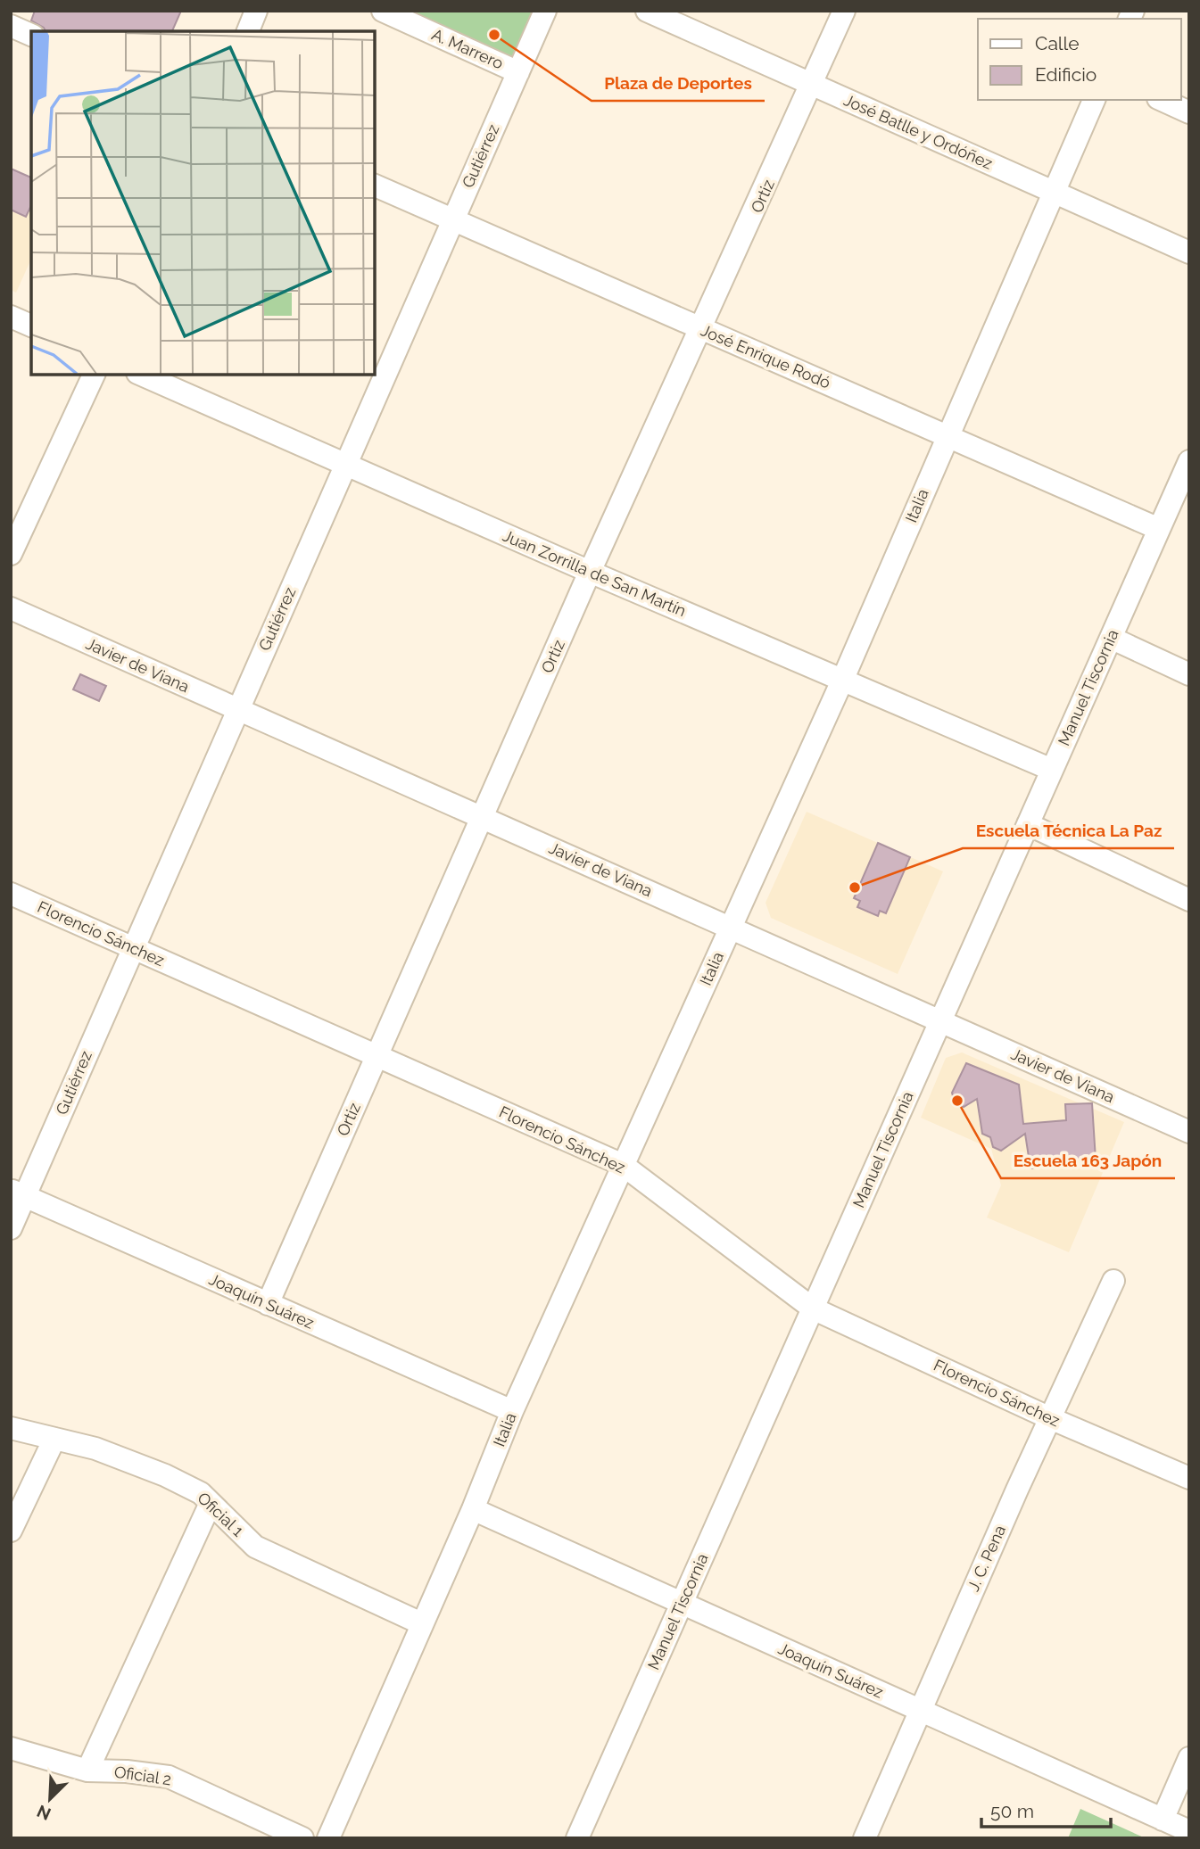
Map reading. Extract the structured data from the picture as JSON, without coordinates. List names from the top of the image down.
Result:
{
  "streets": {
    "street": [
      "A. Marrero",
      "José Batlle y Ordóñez",
      "Gutiérrez",
      "Ortiz",
      "José Enrique Rodó",
      "Italia",
      "Juan Zorrilla de San Martín",
      "Javier de Viana",
      "Manuel Tiscornia",
      "Florencio Sánchez",
      "Joaquín Suárez",
      "Oficial 1",
      "J. C. Pena",
      "Oficial 2"
    ]
  },
  "crossings": [
    ["A. Marrero", "Gutiérrez"],
    ["José Batlle y Ordóñez", "Ortiz"],
    ["José Batlle y Ordóñez", "Italia"],
    ["Gutiérrez", "José Enrique Rodó"],
    ["Gutiérrez", "Juan Zorrilla de San Martín"],
    ["Gutiérrez", "Javier de Viana"],
    ["Gutiérrez", "Florencio Sánchez"],
    ["Gutiérrez", "Joaquín Suárez"],
    ["Ortiz", "José Enrique Rodó"],
    ["Ortiz", "Juan Zorrilla de San Martín"],
    ["Ortiz", "Javier de Viana"],
    ["Ortiz", "Florencio Sánchez"],
    ["Ortiz", "Joaquín Suárez"],
    ["José Enrique Rodó", "Italia"],
    ["José Enrique Rodó", "Manuel Tiscornia"],
    ["Italia", "Juan Zorrilla de San Martín"],
    ["Italia", "Javier de Viana"],
    ["Italia", "Florencio Sánchez"],
    ["Italia", "Joaquín Suárez"],
    ["Italia", "Oficial 1"],
    ["Juan Zorrilla de San Martín", "Manuel Tiscornia"],
    ["Javier de Viana", "Manuel Tiscornia"],
    ["Manuel Tiscornia", "Florencio Sánchez"],
    ["Manuel Tiscornia", "Joaquín Suárez"],
    ["Florencio Sánchez", "J. C. Pena"],
    ["Joaquín Suárez", "J. C. Pena"]
  ],
  "places": ["Plaza de Deportes", "Escuela Técnica La Paz", "Escuela 163 Japón"],
  "legend": ["Calle", "Edificio"],
  "scale_bar": "50 m",
  "north": "bottom left"
}
